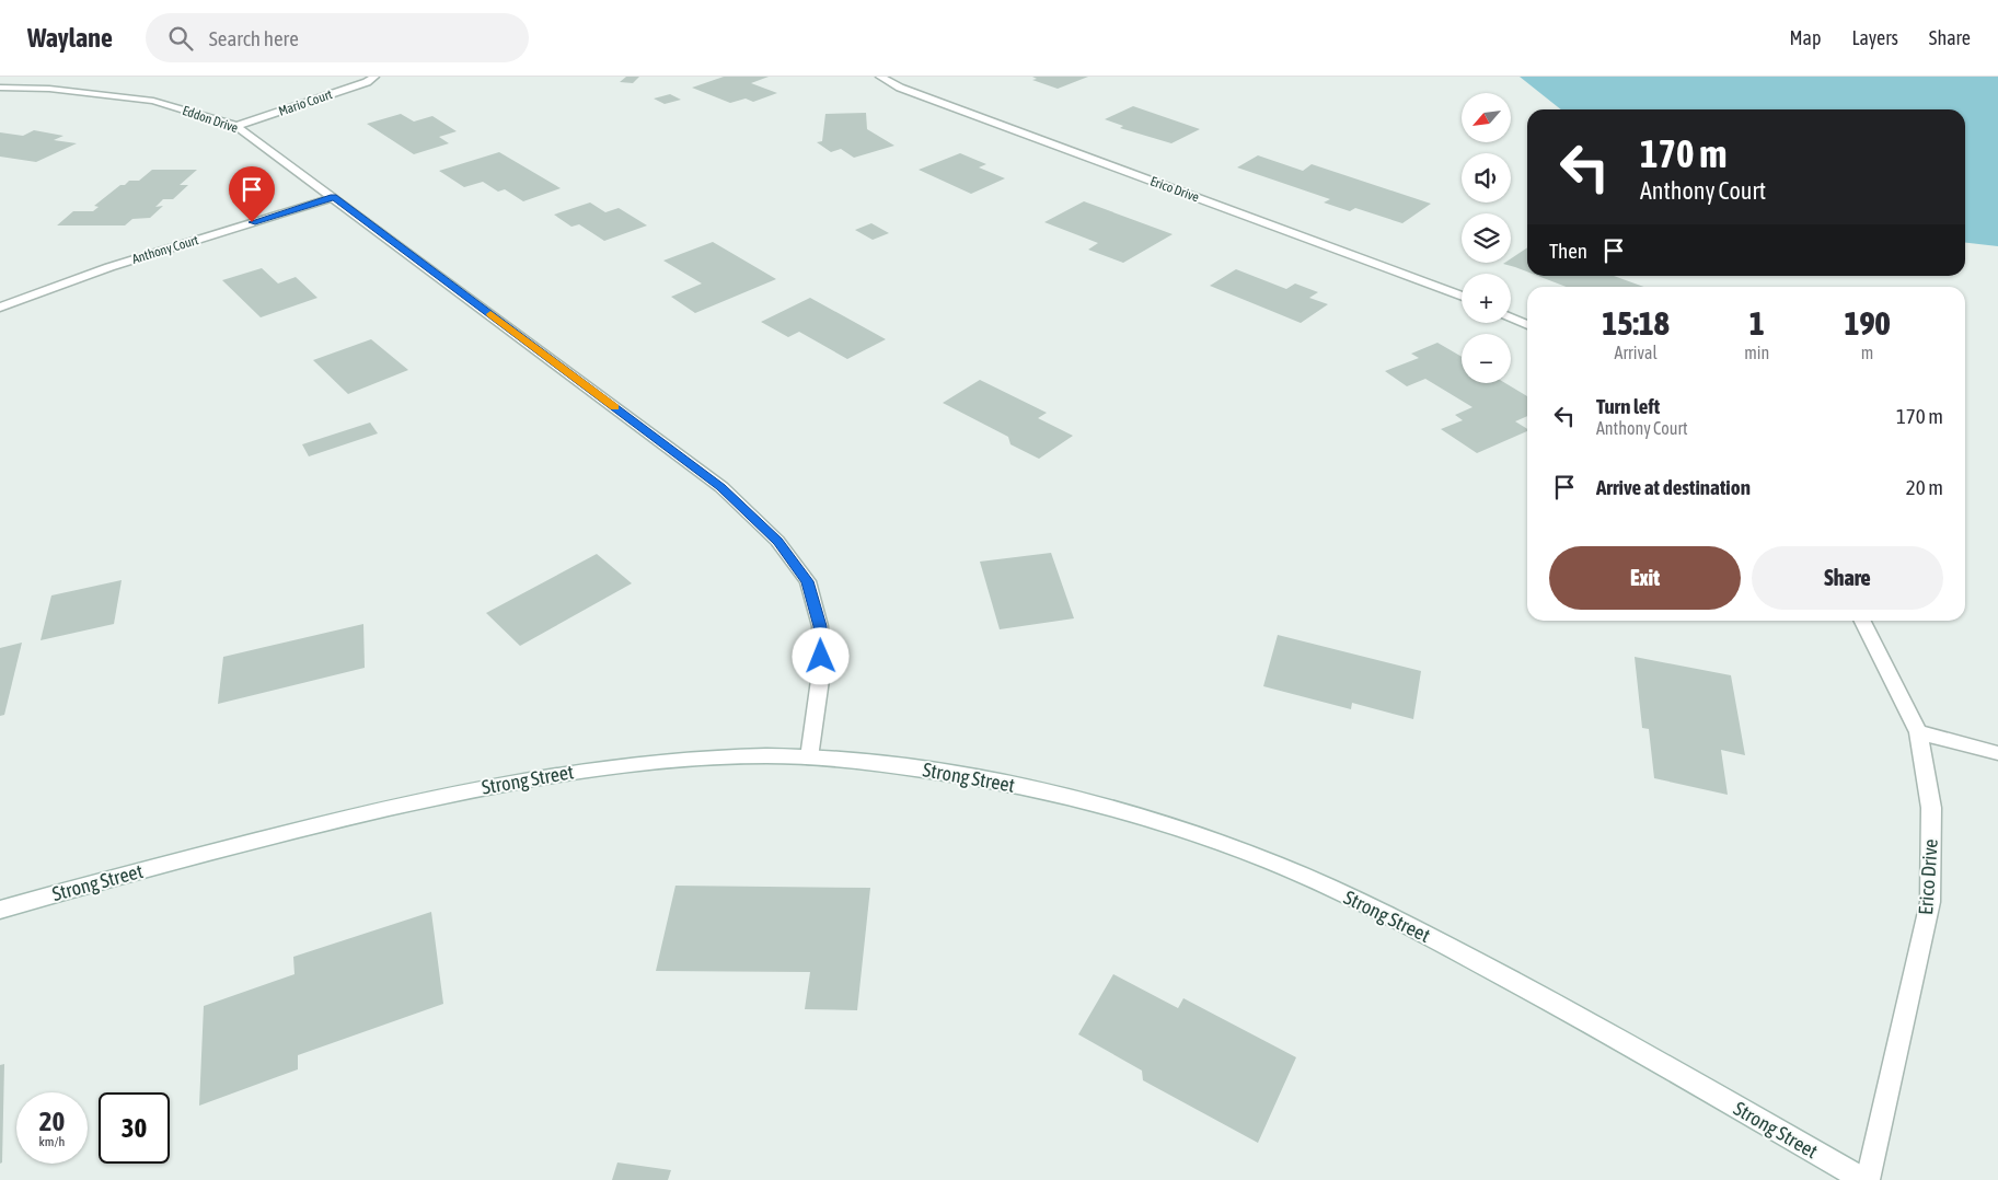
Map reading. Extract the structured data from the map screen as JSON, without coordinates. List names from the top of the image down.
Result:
{
  "streets": {
    "street": [
      "Mario Court",
      "Eddon Drive",
      "Erico Drive",
      "Anthony Court",
      "Strong Street"
    ]
  },
  "crossings": [
    ["Mario Court", "Eddon Drive"],
    ["Eddon Drive", "Anthony Court"],
    ["Eddon Drive", "Strong Street"]
  ],
  "north": "bottom left",
  "page": {
    "header": "Waylane",
    "search": "Search here",
    "nav": ["Map", "Layers", "Share"],
    "map_buttons": ["+", "−"],
    "turn": ["170 m", "Anthony Court"],
    "then": "Then",
    "eta": [
      "15:18",
      "Arrival",
      "1",
      "min",
      "190",
      "m"
    ],
    "list": [
      {
        "name": "Turn left",
        "note": "Anthony Court",
        "value": "170 m"
      },
      {
        "name": "Arrive at destination",
        "value": "20 m"
      }
    ],
    "buttons": ["Exit", "Share"],
    "speed": "20 km/h",
    "limit": "30"
  }
}
